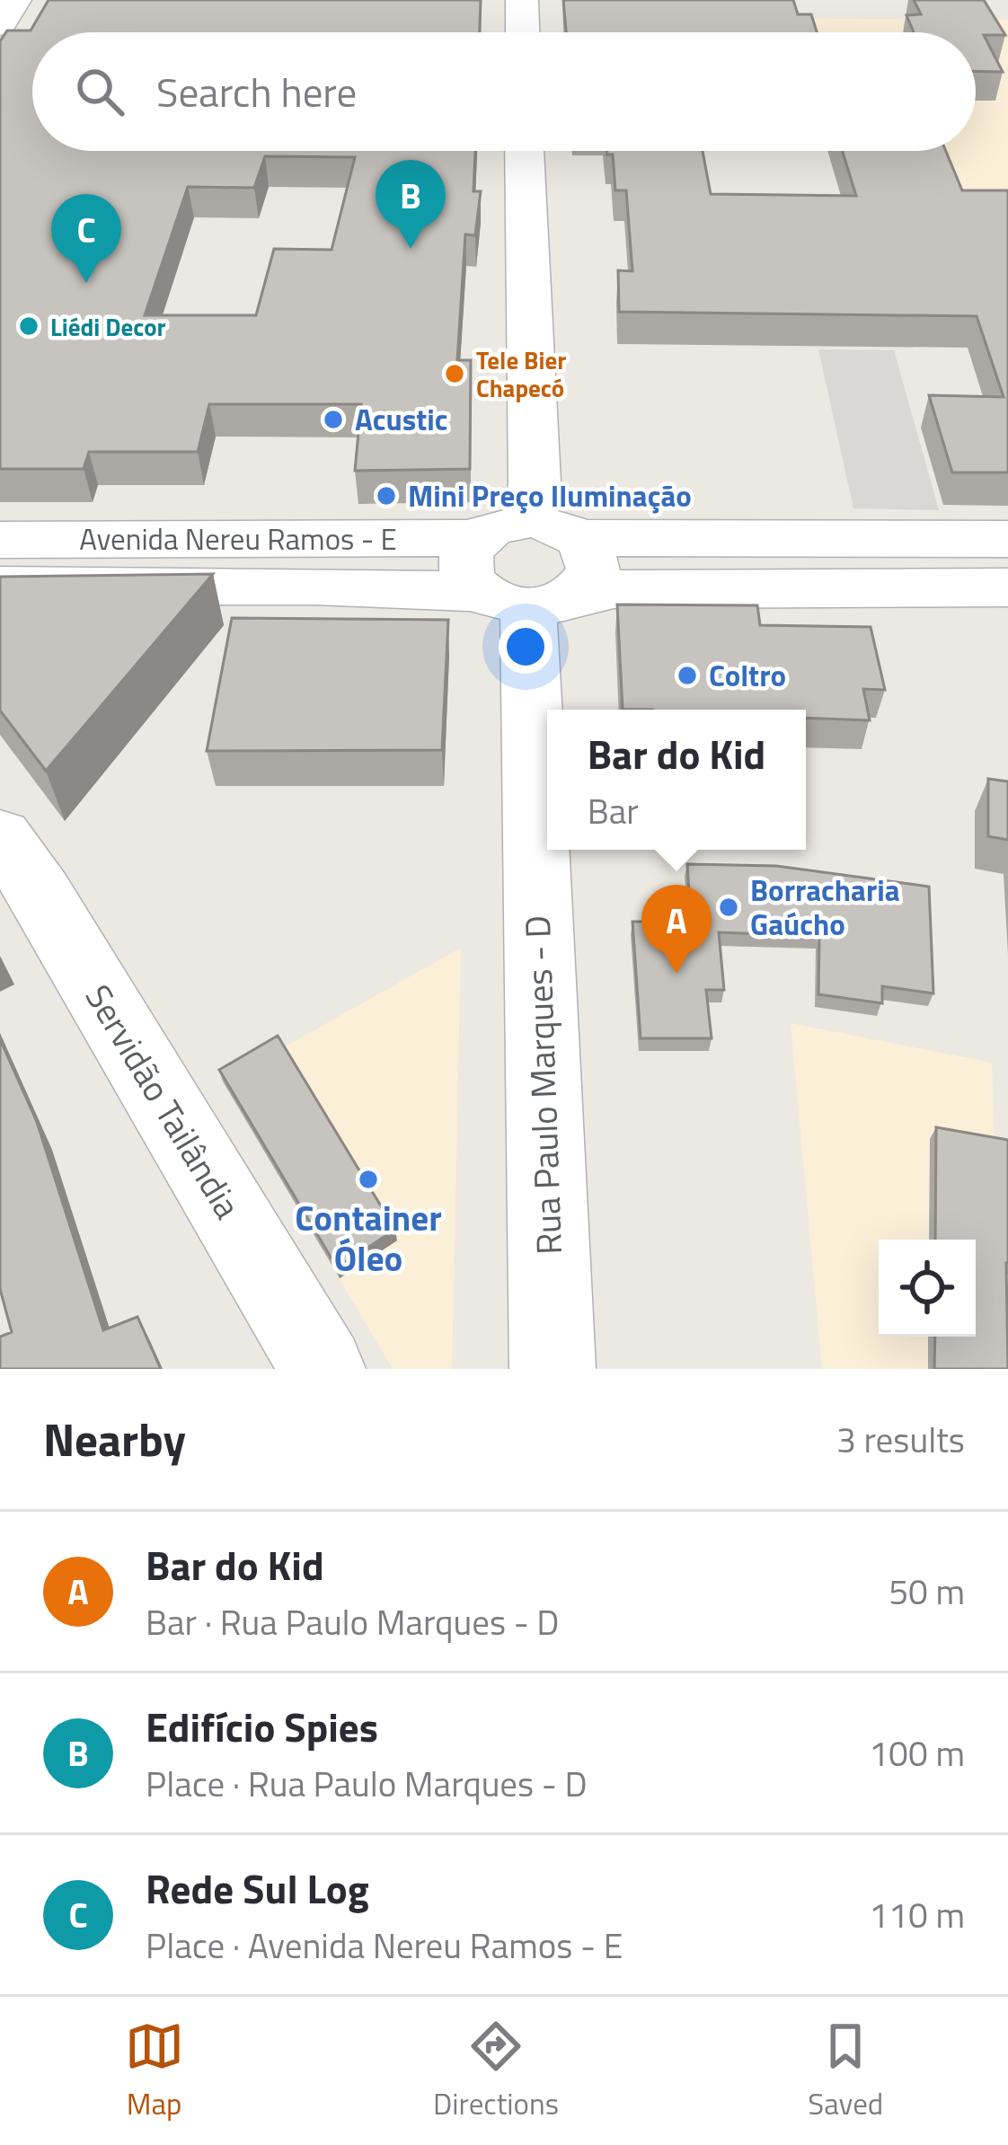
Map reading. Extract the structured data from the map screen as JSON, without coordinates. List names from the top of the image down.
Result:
{
  "streets": {
    "street": ["Avenida Nereu Ramos - E", "Rua Paulo Marques - D", "Servidão Tailândia"]
  },
  "crossings": [
    ["Avenida Nereu Ramos - E", "Rua Paulo Marques - D"]
  ],
  "places": [
    "Liédi Decor",
    "Tele Bier Chapecó",
    "Acustic",
    "Mini Preço Iluminação",
    "Coltro",
    "Borracharia Gaúcho",
    "Container Óleo"
  ],
  "page": {
    "search": "Search here",
    "pins": ["B", "C", "A"],
    "popup": ["Bar do Kid", "Bar"],
    "heading": ["Nearby", "3 results"],
    "list": [
      {
        "mark": "A",
        "name": "Bar do Kid",
        "note": "Bar · Rua Paulo Marques - D",
        "value": "50 m"
      },
      {
        "mark": "B",
        "name": "Edifício Spies",
        "note": "Place · Rua Paulo Marques - D",
        "value": "100 m"
      },
      {
        "mark": "C",
        "name": "Rede Sul Log",
        "note": "Place · Avenida Nereu Ramos - E",
        "value": "110 m"
      }
    ],
    "nav": ["Map", "Directions", "Saved"]
  }
}
